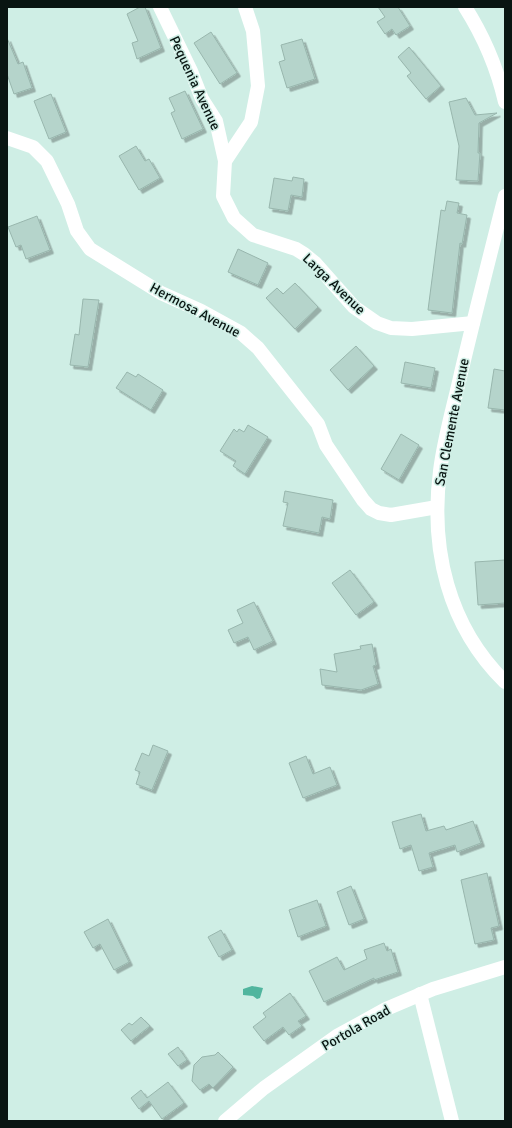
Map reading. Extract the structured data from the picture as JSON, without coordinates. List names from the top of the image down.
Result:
{
  "streets": {
    "street": [
      "Pequenia Avenue",
      "Larga Avenue",
      "Hermosa Avenue",
      "San Clemente Avenue",
      "Portola Road"
    ]
  },
  "crossings": [
    ["Pequenia Avenue", "Larga Avenue"],
    ["Larga Avenue", "San Clemente Avenue"],
    ["Hermosa Avenue", "San Clemente Avenue"]
  ]
}
